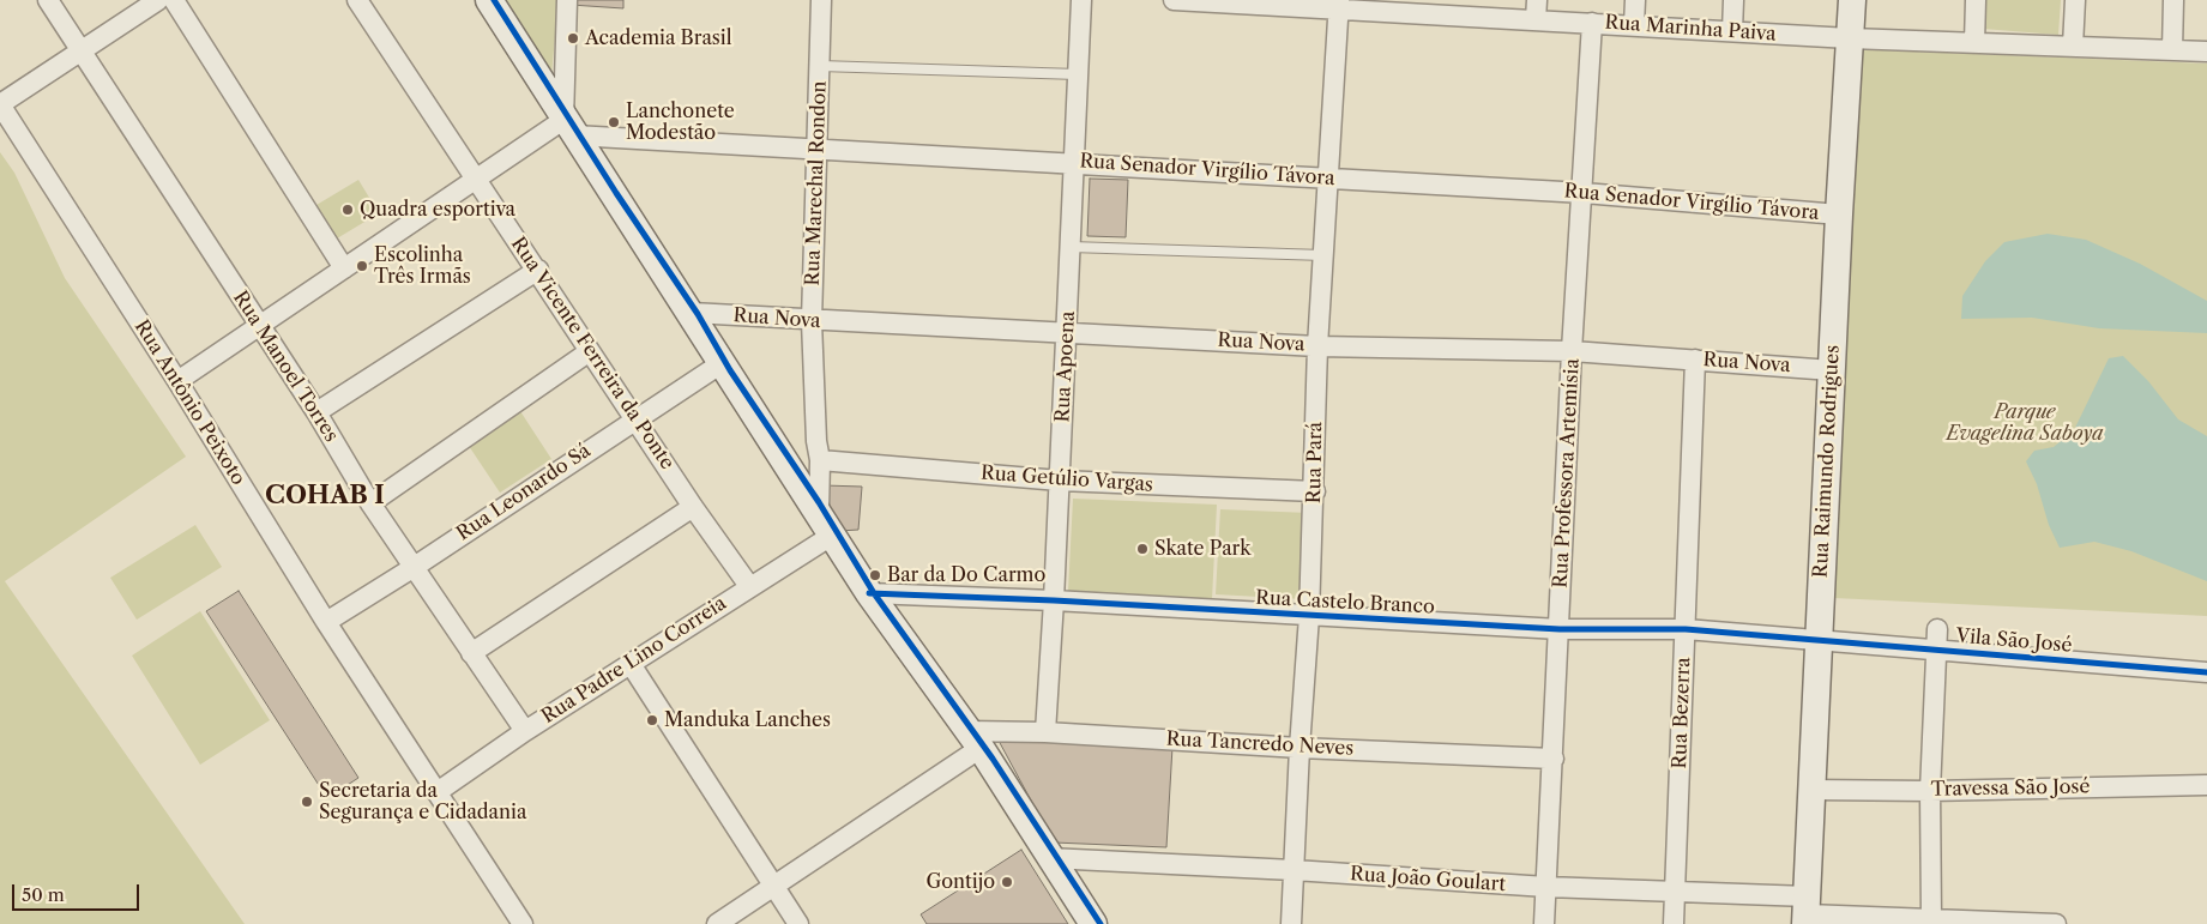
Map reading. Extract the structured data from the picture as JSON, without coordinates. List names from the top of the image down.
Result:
{
  "streets": {
    "main road": ["Rua Raimundo Rodrigues"],
    "street": [
      "Rua Marinha Paiva",
      "Rua Senador Virgílio Távora",
      "Rua Marechal Rondon",
      "Rua Nova",
      "Rua Vicente Ferreira da Ponte",
      "Rua Manoel Torres",
      "Rua Apoena",
      "Rua Antônio Peixoto",
      "Rua Pará",
      "Rua Professora Artemísia",
      "Rua Getúlio Vargas",
      "Rua Leonardo Sá",
      "Rua Castelo Branco",
      "Vila São José",
      "Rua Padre Lino Correia",
      "Rua Bezerra",
      "Rua Tancredo Neves",
      "Travessa São José",
      "Rua João Goulart"
    ]
  },
  "crossings": [
    ["Rua Marinha Paiva", "Rua Raimundo Rodrigues"],
    ["Rua Marinha Paiva", "Rua Pará"],
    ["Rua Marinha Paiva", "Rua Professora Artemísia"],
    ["Rua Senador Virgílio Távora", "Rua Marechal Rondon"],
    ["Rua Senador Virgílio Távora", "Rua Apoena"],
    ["Rua Senador Virgílio Távora", "Rua Raimundo Rodrigues"],
    ["Rua Senador Virgílio Távora", "Rua Pará"],
    ["Rua Senador Virgílio Távora", "Rua Professora Artemísia"],
    ["Rua Marechal Rondon", "Rua Nova"],
    ["Rua Marechal Rondon", "Rua Getúlio Vargas"],
    ["Rua Nova", "Rua Apoena"],
    ["Rua Nova", "Rua Raimundo Rodrigues"],
    ["Rua Nova", "Rua Pará"],
    ["Rua Nova", "Rua Professora Artemísia"],
    ["Rua Nova", "Rua Bezerra"],
    ["Rua Vicente Ferreira da Ponte", "Rua Leonardo Sá"],
    ["Rua Vicente Ferreira da Ponte", "Rua Padre Lino Correia"],
    ["Rua Manoel Torres", "Rua Leonardo Sá"],
    ["Rua Manoel Torres", "Rua Padre Lino Correia"],
    ["Rua Apoena", "Rua Getúlio Vargas"],
    ["Rua Apoena", "Rua Castelo Branco"],
    ["Rua Apoena", "Rua Tancredo Neves"],
    ["Rua Antônio Peixoto", "Rua Leonardo Sá"],
    ["Rua Antônio Peixoto", "Rua Padre Lino Correia"],
    ["Rua Raimundo Rodrigues", "Rua Castelo Branco"],
    ["Rua Raimundo Rodrigues", "Vila São José"],
    ["Rua Raimundo Rodrigues", "Travessa São José"],
    ["Rua Raimundo Rodrigues", "Rua João Goulart"],
    ["Rua Pará", "Rua Getúlio Vargas"],
    ["Rua Pará", "Rua Castelo Branco"],
    ["Rua Pará", "Rua Tancredo Neves"],
    ["Rua Pará", "Rua João Goulart"],
    ["Rua Professora Artemísia", "Rua Castelo Branco"],
    ["Rua Professora Artemísia", "Rua Tancredo Neves"],
    ["Rua Professora Artemísia", "Rua João Goulart"],
    ["Rua Castelo Branco", "Vila São José"],
    ["Rua Castelo Branco", "Rua Bezerra"],
    ["Rua Bezerra", "Rua João Goulart"]
  ],
  "districts": ["COHAB I"],
  "parks": ["Parque Evagelina Saboya"],
  "places": [
    "Academia Brasil",
    "Lanchonete Modestão",
    "Quadra esportiva",
    "Escolinha Três Irmãs",
    "Skate Park",
    "Bar da Do Carmo",
    "Manduka Lanches",
    "Secretaria da Segurança e Cidadania",
    "Gontijo"
  ],
  "scale_bar": "50 m"
}
